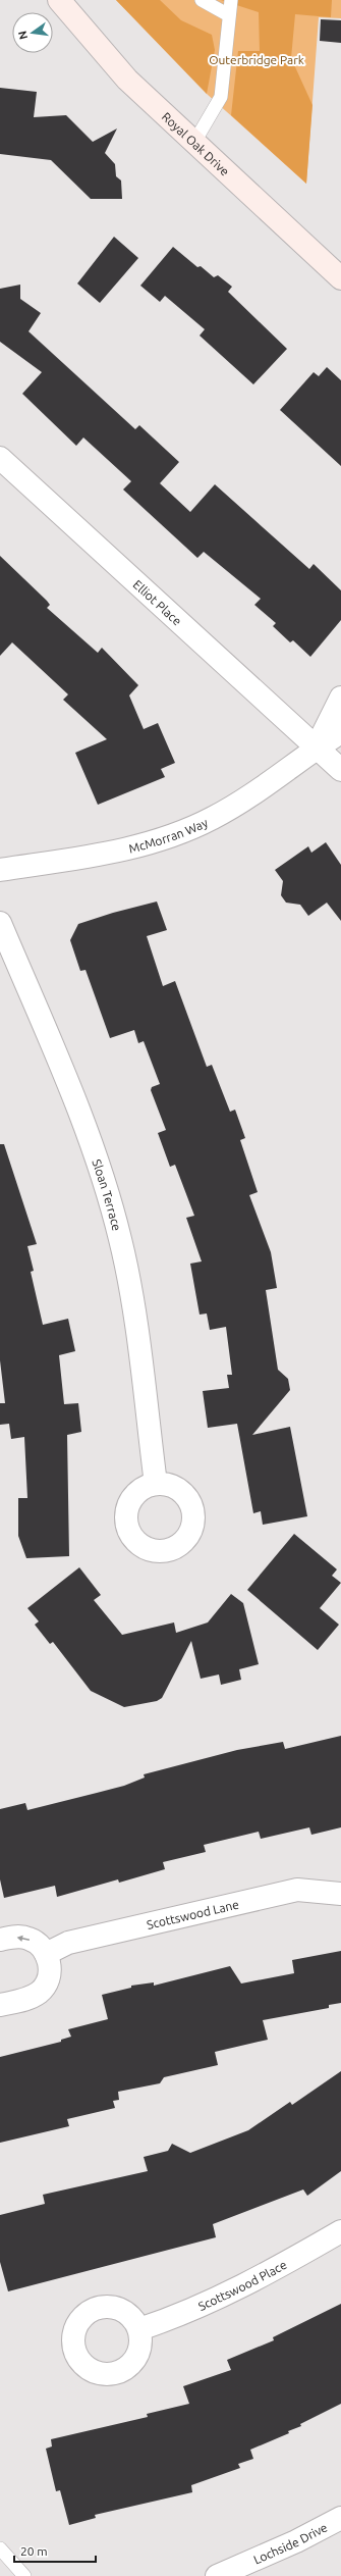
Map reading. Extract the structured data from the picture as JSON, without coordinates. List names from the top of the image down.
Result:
{
  "streets": {
    "main road": ["Royal Oak Drive"],
    "street": [
      "Elliot Place",
      "McMorran Way",
      "Sloan Terrace",
      "Scottswood Lane",
      "Scottswood Place",
      "Lochside Drive"
    ]
  },
  "crossings": [
    ["Elliot Place", "McMorran Way"]
  ],
  "parks": ["Outerbridge Park"],
  "scale_bar": "20 m",
  "north": "left"
}
